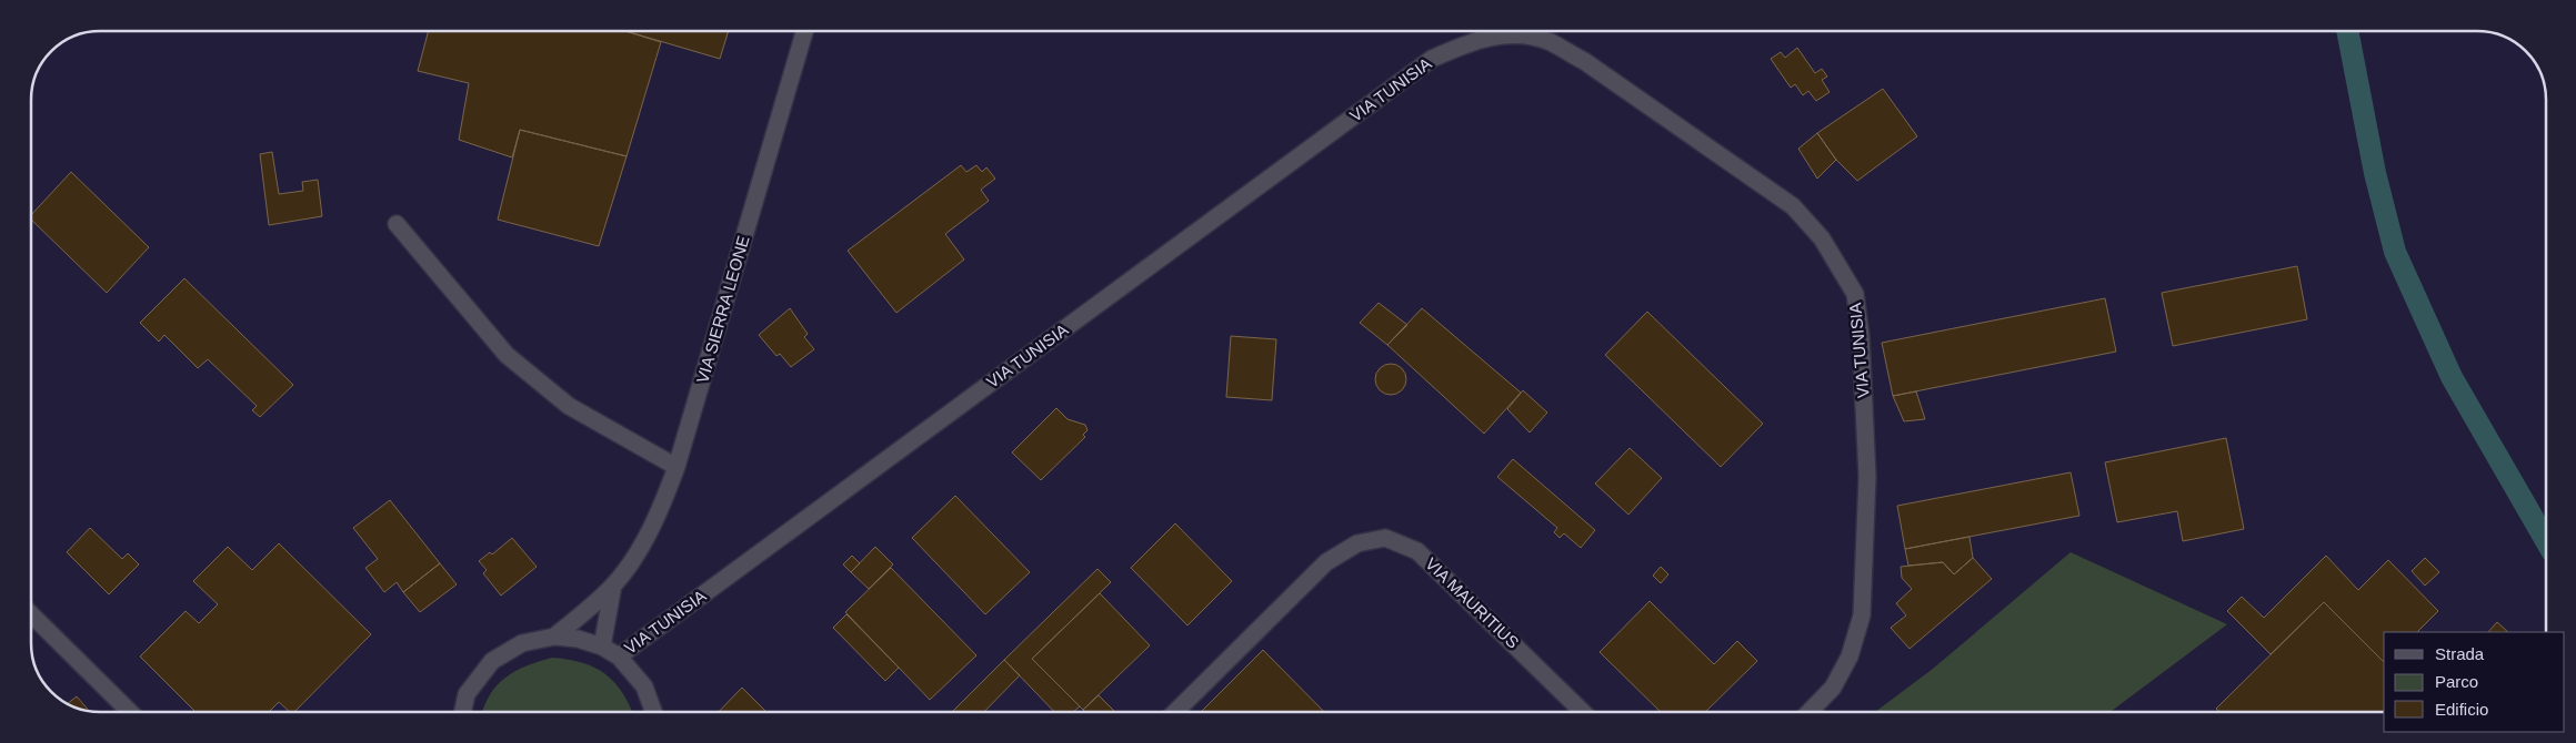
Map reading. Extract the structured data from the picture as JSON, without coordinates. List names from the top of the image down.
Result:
{
  "streets": {
    "street": ["VIA TUNISIA", "VIA SIERRA LEONE", "VIA MAURITIUS"]
  },
  "legend": ["Strada", "Parco", "Edificio"]
}
